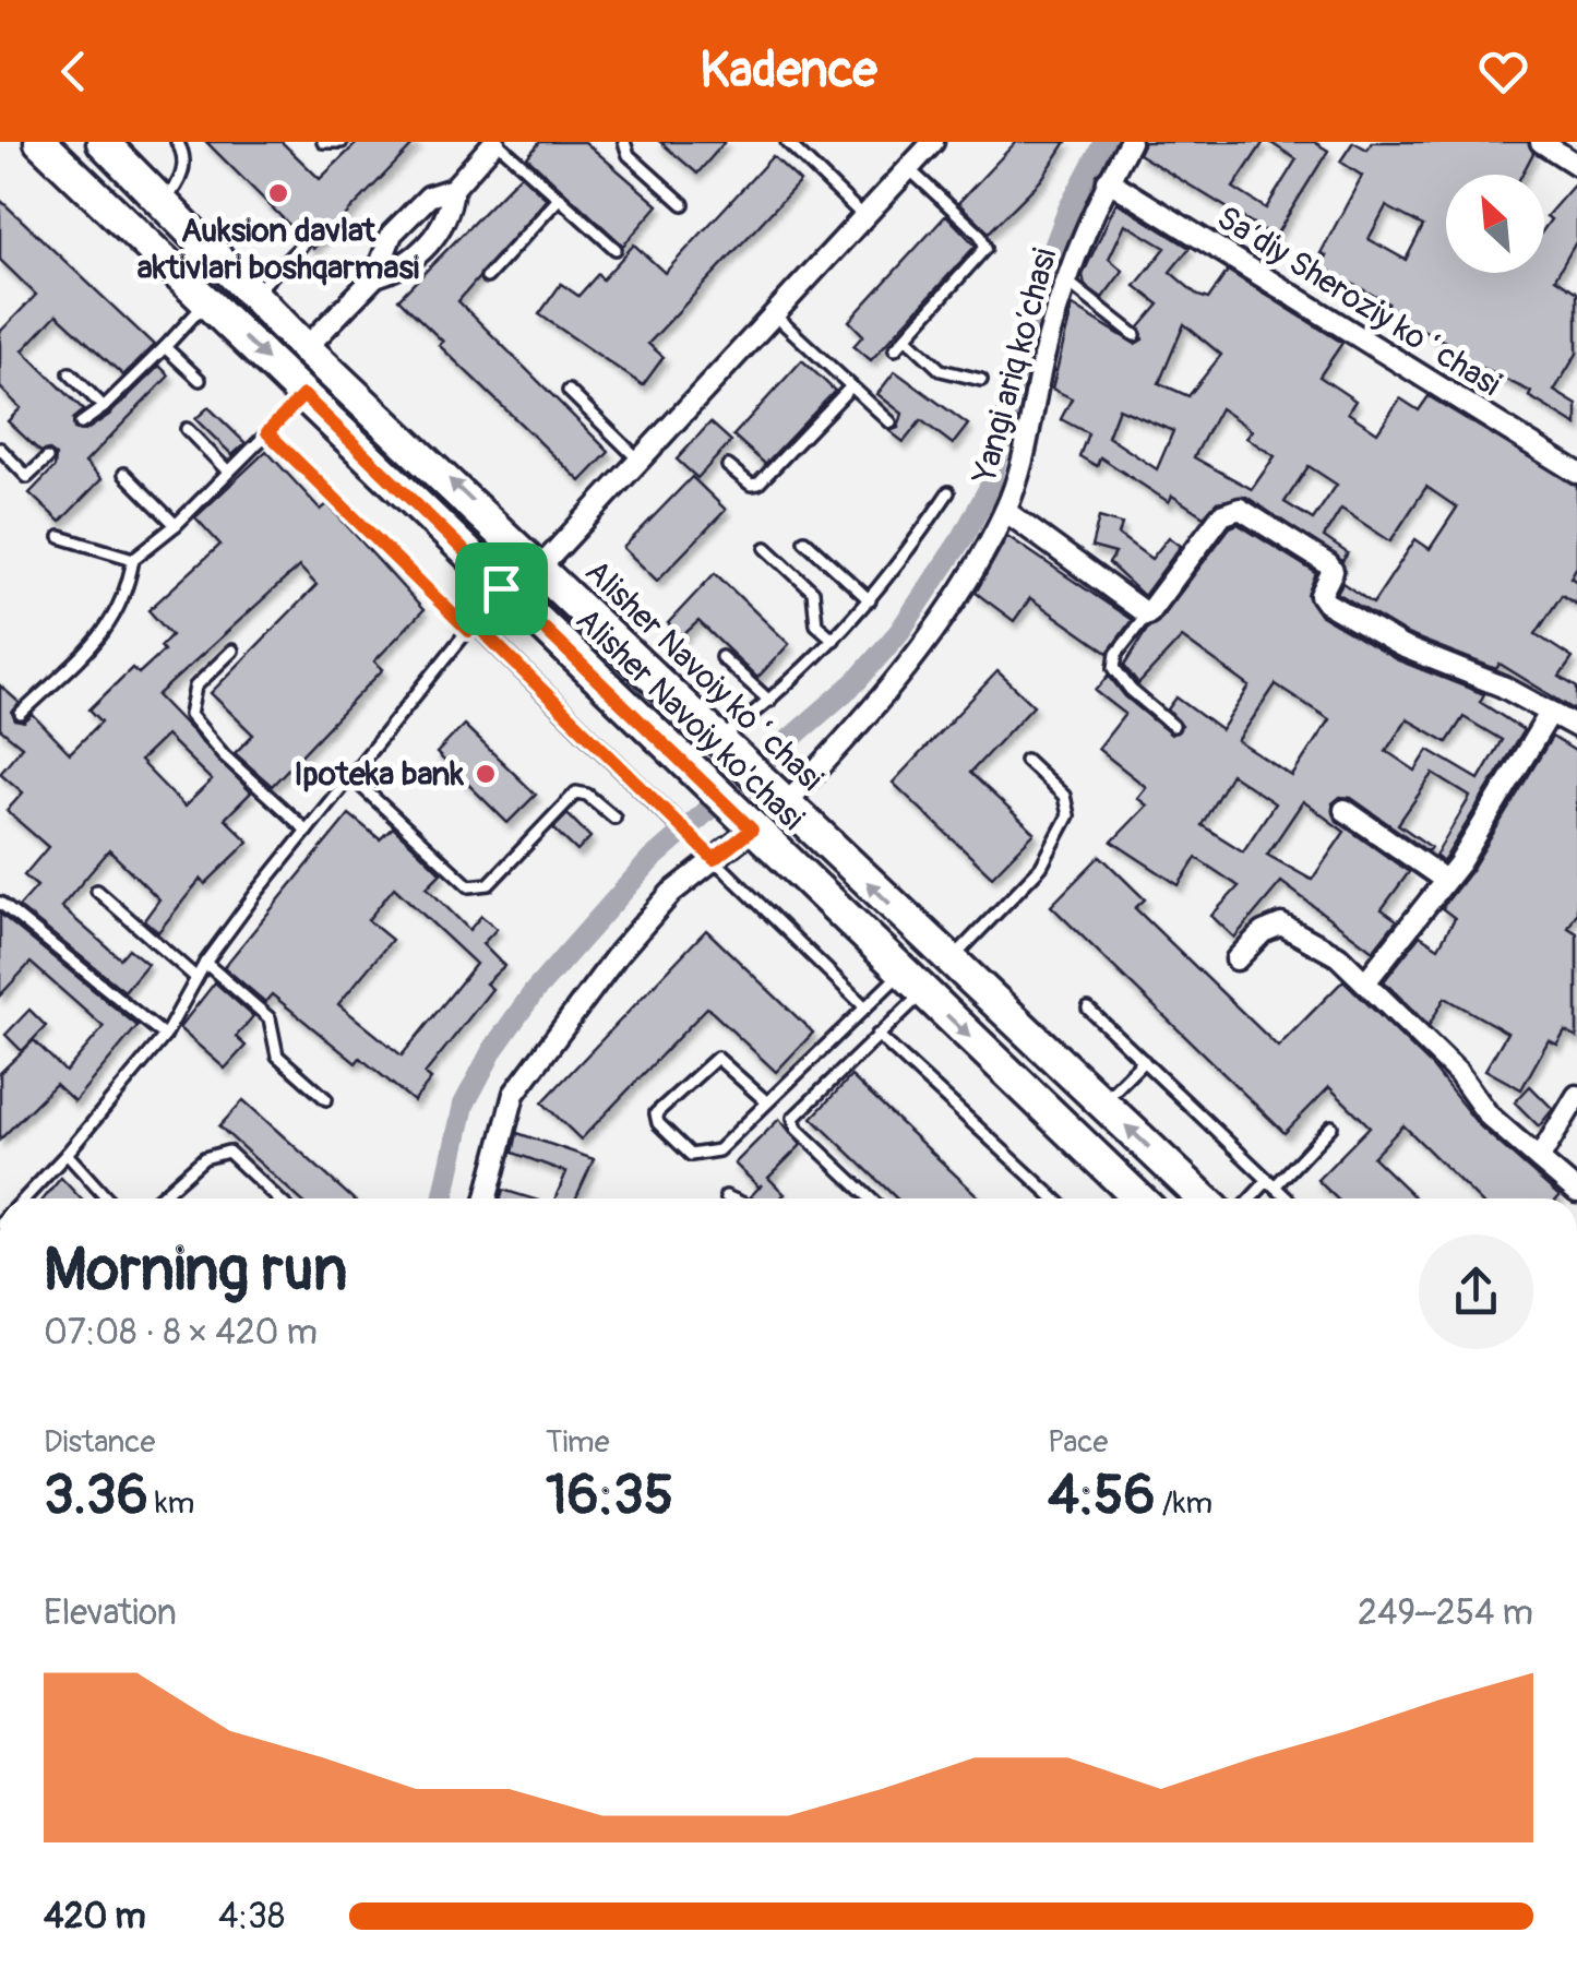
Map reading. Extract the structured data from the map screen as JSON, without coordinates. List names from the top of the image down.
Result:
{
  "streets": {
    "main road": ["Alisher Navoiy koʻchasi", "Alisher Navoiy ko'chasi"],
    "street": ["Saʼdiy Sheroziy koʻchasi", "Yangi ariq ko‘chasi"]
  },
  "crossings": [
    ["Saʼdiy Sheroziy koʻchasi", "Yangi ariq ko‘chasi"],
    ["Yangi ariq ko‘chasi", "Alisher Navoiy koʻchasi"]
  ],
  "one_way": ["Alisher Navoiy koʻchasi"],
  "places": ["Auksion davlat aktivlari boshqarmasi", "Ipoteka bank"],
  "north": "top left",
  "page": {
    "header": "Kadence",
    "heading": ["Morning run", "07:08 · 8 × 420 m"],
    "stats": [
      ["Distance", "3.36 km"],
      ["Time", "16:35"],
      ["Pace", "4:56 /km"]
    ],
    "chart": ["Elevation", "249–254 m"],
    "list": [
      {
        "name": "420 m",
        "note": "4:38"
      }
    ]
  }
}
